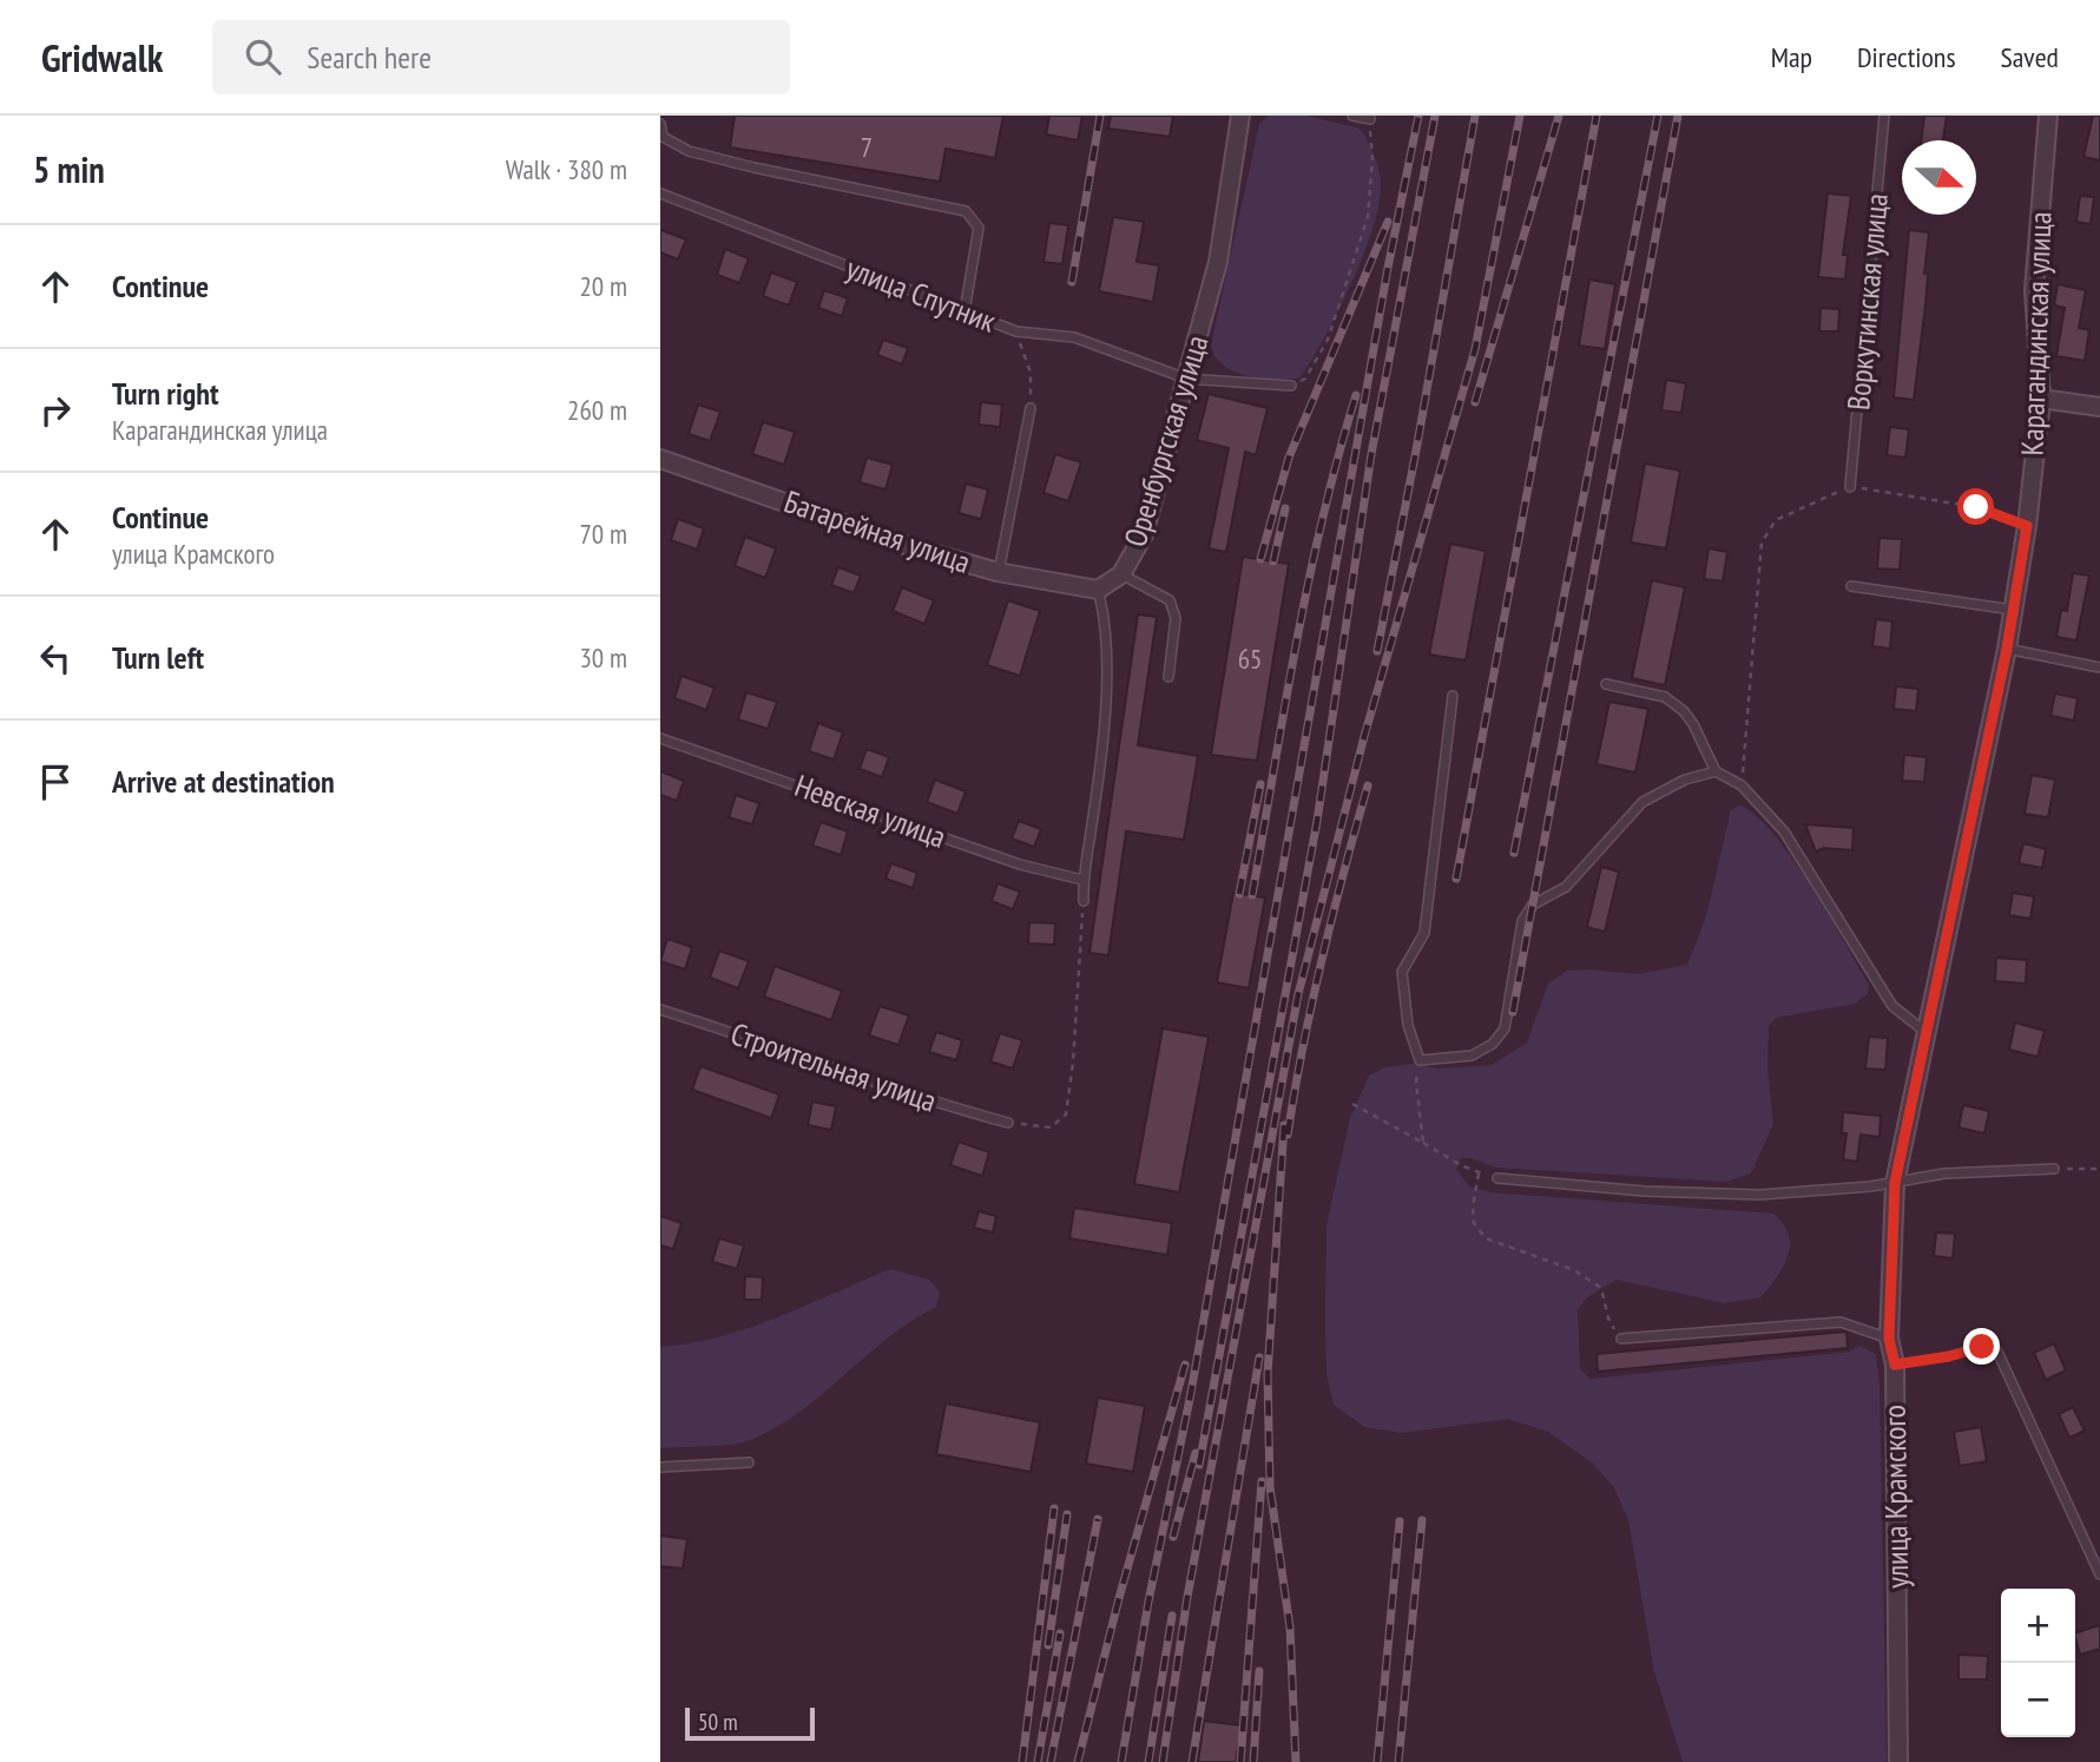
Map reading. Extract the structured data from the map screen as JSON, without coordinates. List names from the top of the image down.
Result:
{
  "streets": {
    "street": [
      "Карагандинская улица",
      "Оренбургская улица",
      "Батарейная улица",
      "улица Крамского"
    ],
    "lane": [
      "улица Спутник",
      "Воркутинская улица",
      "Невская улица",
      "Строительная улица"
    ]
  },
  "crossings": [
    ["улица Спутник", "Оренбургская улица"],
    ["Карагандинская улица", "улица Крамского"],
    ["Оренбургская улица", "Батарейная улица"]
  ],
  "house_numbers": ["7", "65"],
  "scale_bar": "50 m",
  "north": "right",
  "page": {
    "header": "Gridwalk",
    "search": "Search here",
    "nav": ["Map", "Directions", "Saved"],
    "heading": ["5 min", "Walk · 380 m"],
    "list": [
      ["Continue", "20 m"],
      ["Turn right", "Карагандинская улица", "260 m"],
      ["Continue", "улица Крамского", "70 m"],
      ["Turn left", "30 m"],
      "Arrive at destination"
    ],
    "map_buttons": ["+", "−"],
    "scale": "50 m"
  }
}
